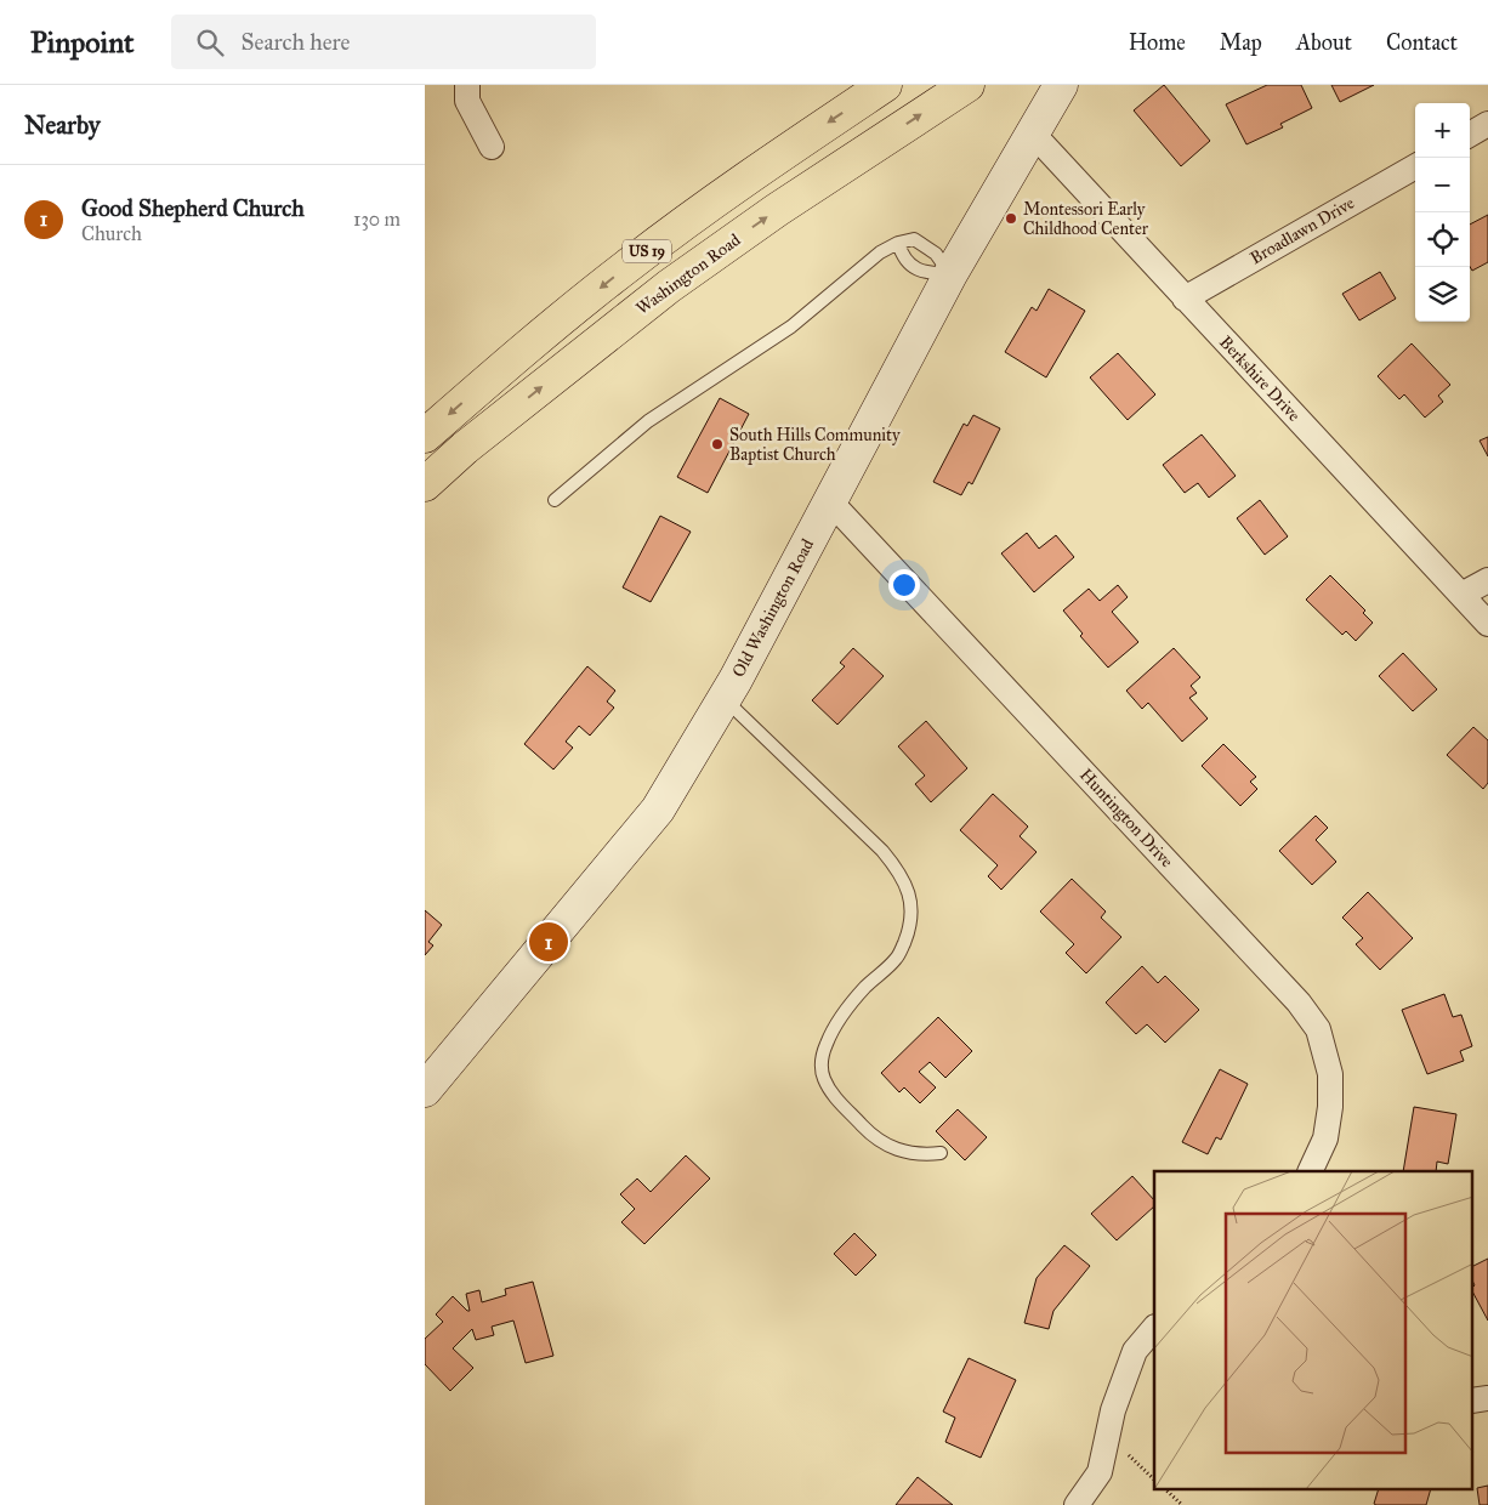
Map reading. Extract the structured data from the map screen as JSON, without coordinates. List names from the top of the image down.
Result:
{
  "streets": {
    "main road": ["US 19", "Washington Road"],
    "street": [
      "Broadlawn Drive",
      "Berkshire Drive",
      "Old Washington Road",
      "Huntington Drive"
    ]
  },
  "crossings": [
    ["Broadlawn Drive", "Berkshire Drive"],
    ["Berkshire Drive", "Old Washington Road"],
    ["Old Washington Road", "Huntington Drive"]
  ],
  "places": ["Montessori Early Childhood Center", "South Hills Community Baptist Church"],
  "page": {
    "header": "Pinpoint",
    "search": "Search here",
    "nav": [
      "Home",
      "Map",
      "About",
      "Contact"
    ],
    "heading": "Nearby",
    "map_buttons": ["+", "−"],
    "list": [
      {
        "mark": "1",
        "name": "Good Shepherd Church",
        "note": "Church",
        "value": "130 m"
      }
    ],
    "pins": "1"
  }
}
